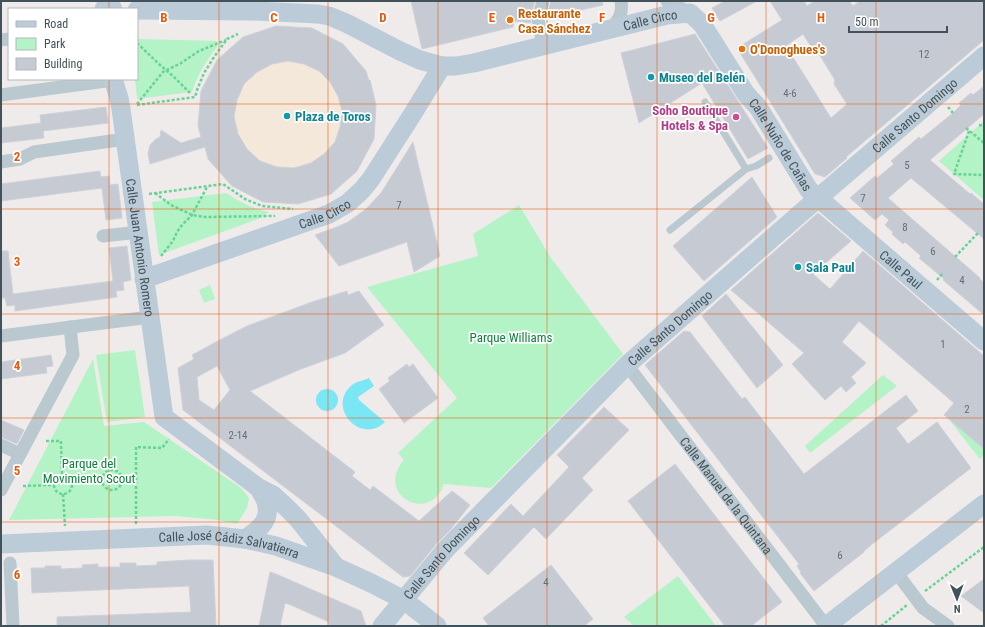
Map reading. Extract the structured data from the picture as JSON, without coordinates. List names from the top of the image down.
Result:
{
  "streets": {
    "street": [
      "Calle Circo",
      "Calle Santo Domingo",
      "Calle Nuño de Cañas",
      "Calle Juan Antonio Romero",
      "Calle Paul",
      "Calle Manuel de la Quintana",
      "Calle José Cádiz Salvatierra"
    ]
  },
  "crossings": [
    ["Calle Circo", "Calle Nuño de Cañas"],
    ["Calle Circo", "Calle Juan Antonio Romero"],
    ["Calle Santo Domingo", "Calle Nuño de Cañas"],
    ["Calle Santo Domingo", "Calle Paul"],
    ["Calle Santo Domingo", "Calle Manuel de la Quintana"],
    ["Calle Santo Domingo", "Calle José Cádiz Salvatierra"],
    ["Calle Nuño de Cañas", "Calle Paul"]
  ],
  "parks": ["Parque Williams", "Parque del Movimiento Scout"],
  "places": [
    "Restaurante Casa Sánchez",
    "O'Donoghues's",
    "Museo del Belén",
    "Plaza de Toros",
    "Soho Boutique Hotels & Spa",
    "Sala Paul"
  ],
  "house_numbers": [
    "12",
    "4-6",
    "5",
    "7",
    "7",
    "8",
    "6",
    "4",
    "1",
    "2",
    "2-14",
    "6",
    "4"
  ],
  "legend": ["Road", "Park", "Building"],
  "scale_bar": "50 m",
  "north": "bottom",
  "grid": {
    "columns": [
      "B",
      "C",
      "D",
      "E",
      "F",
      "G",
      "H"
    ],
    "rows": [
      "2",
      "3",
      "4",
      "5",
      "6"
    ]
  }
}
